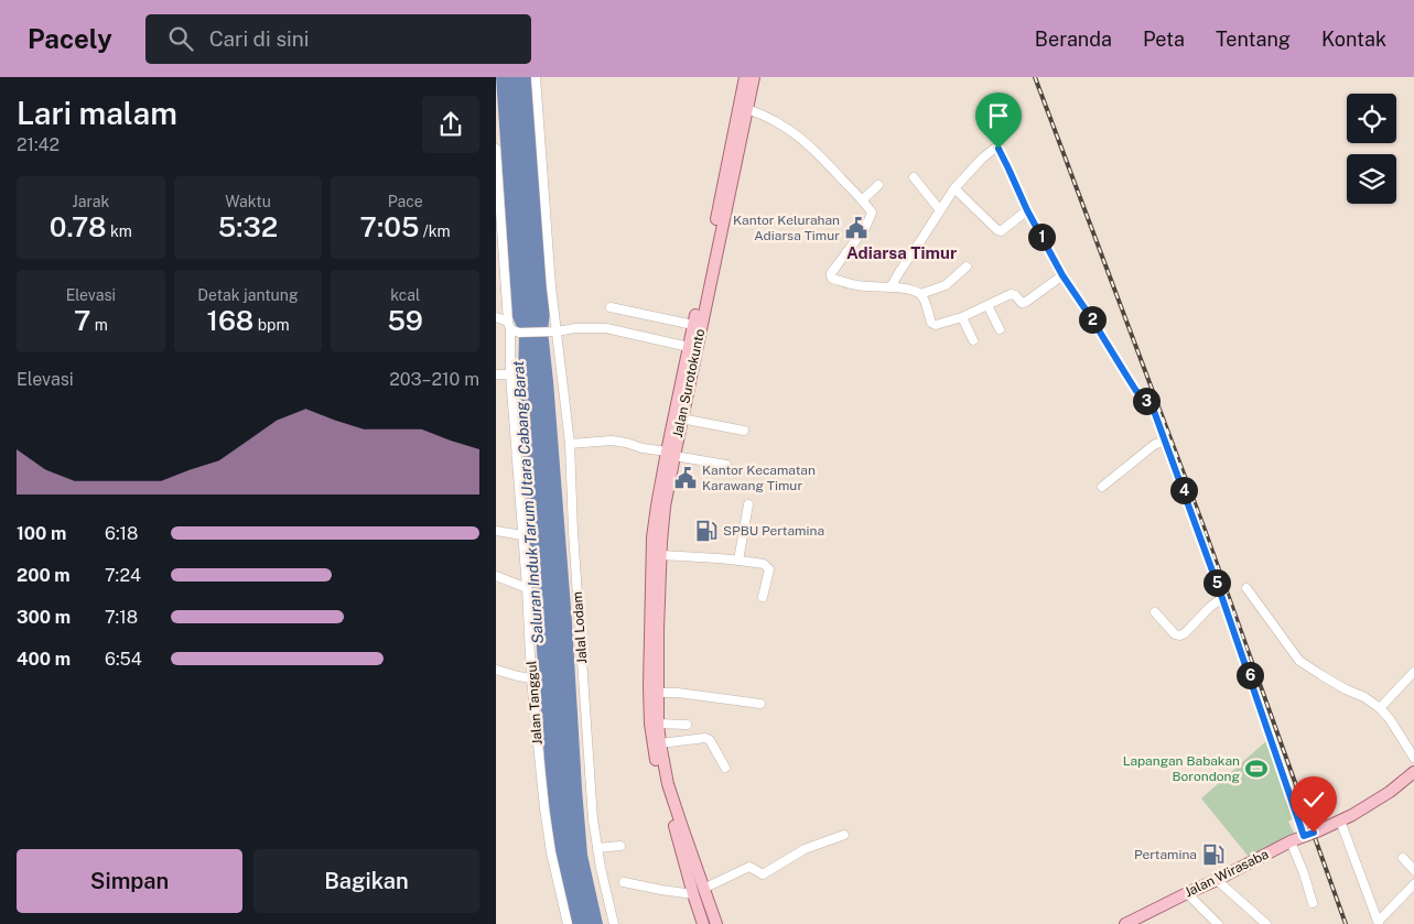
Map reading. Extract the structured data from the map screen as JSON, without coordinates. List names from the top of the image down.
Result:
{
  "streets": {
    "main road": ["Jalan Surotokunto", "Jalan Wirasaba"],
    "street": ["Jalal Lodam", "Jalan Tanggul"]
  },
  "districts": ["Adiarsa Timur"],
  "water": ["Saluran Induk Tarum Utara Cabang Barat"],
  "places": {
    "public building": ["Kantor Kelurahan Adiarsa Timur", "Kantor Kecamatan Karawang Timur"],
    "fuel station": ["SPBU Pertamina", "Pertamina"],
    "sports": ["Lapangan Babakan Borondong"]
  },
  "page": {
    "header": "Pacely",
    "search": "Cari di sini",
    "nav": [
      "Beranda",
      "Peta",
      "Tentang",
      "Kontak"
    ],
    "heading": ["Lari malam", "21:42"],
    "stats": [
      ["Jarak", "0.78 km"],
      ["Waktu", "5:32"],
      ["Pace", "7:05 /km"],
      ["Elevasi", "7 m"],
      ["Detak jantung", "168 bpm"],
      ["kcal", "59"]
    ],
    "pins": [
      "1",
      "2",
      "3",
      "4",
      "5",
      "6"
    ],
    "chart": ["Elevasi", "203–210 m"],
    "list": [
      {
        "name": "100 m",
        "note": "6:18"
      },
      {
        "name": "200 m",
        "note": "7:24"
      },
      {
        "name": "300 m",
        "note": "7:18"
      },
      {
        "name": "400 m",
        "note": "6:54"
      }
    ],
    "buttons": ["Simpan", "Bagikan"]
  }
}
